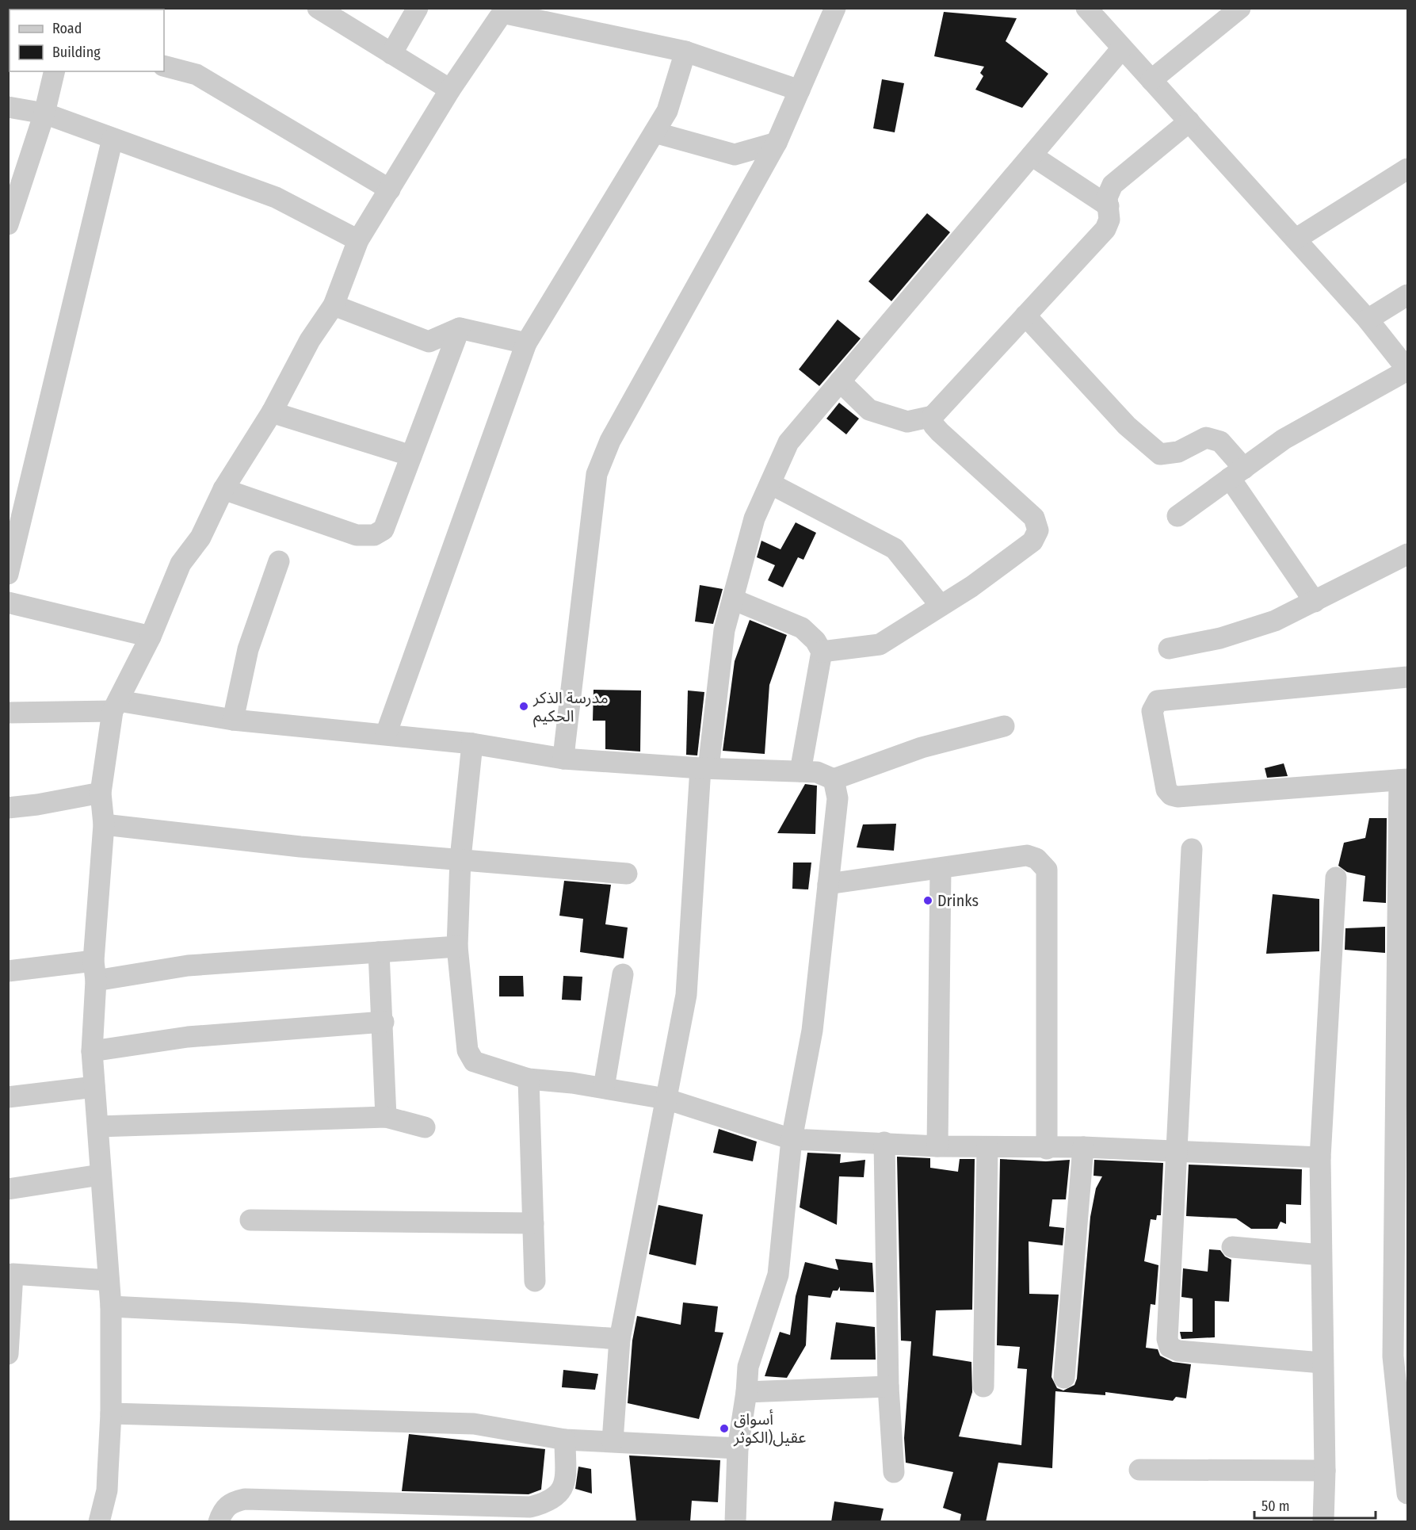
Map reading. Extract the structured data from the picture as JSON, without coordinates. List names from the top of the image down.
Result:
{
  "places": ["مدرسة الذكر الحكيم", "Drinks", "أسواق عقيل(الكوثر"],
  "legend": ["Road", "Building"],
  "scale_bar": "50 m"
}
